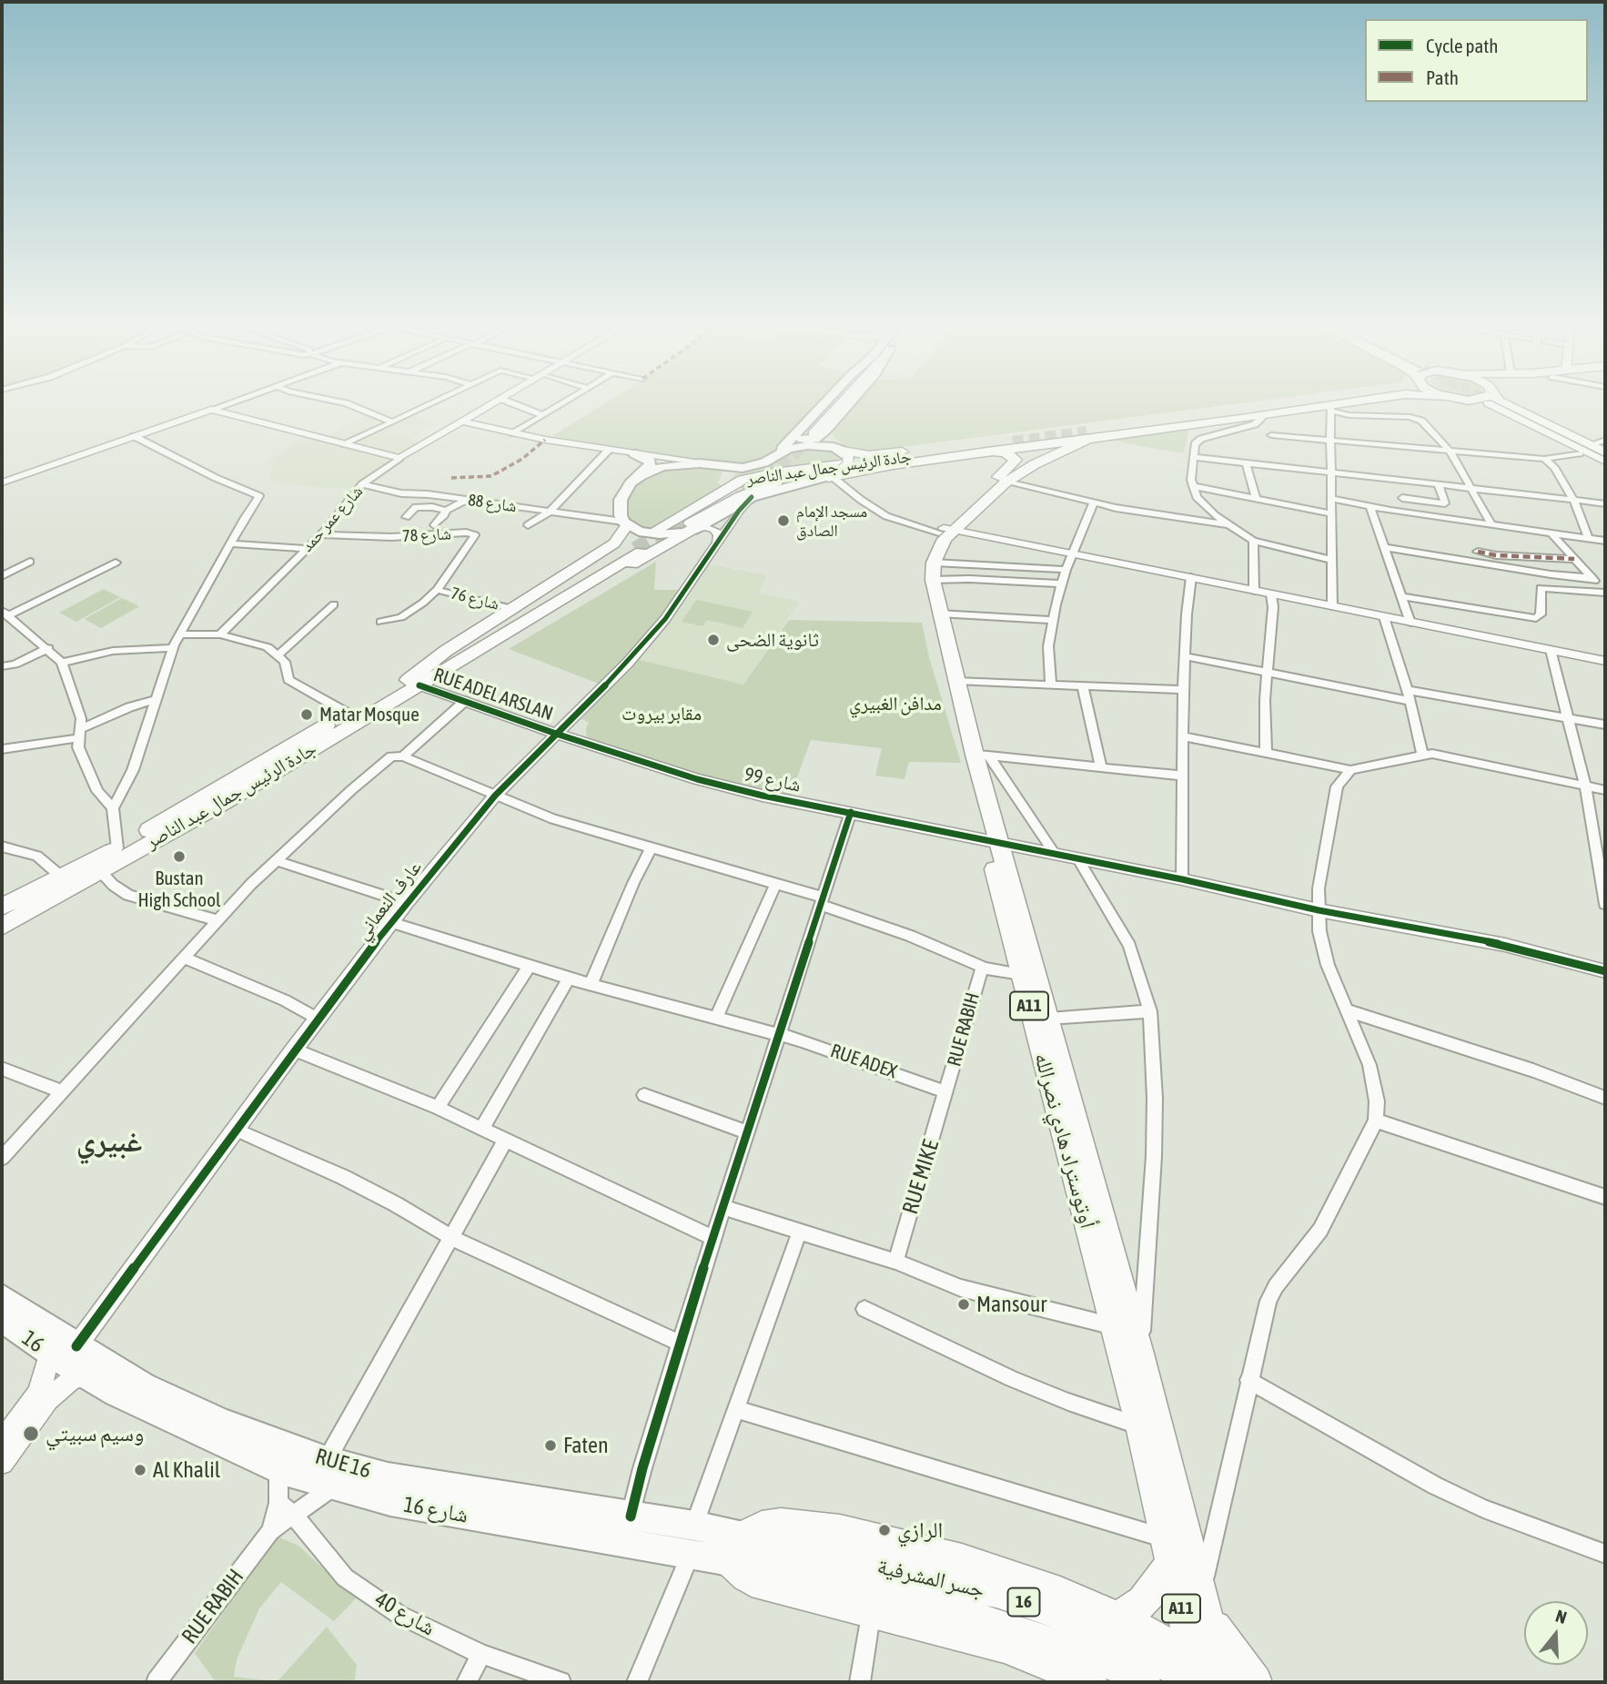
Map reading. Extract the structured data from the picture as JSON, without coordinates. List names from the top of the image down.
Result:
{
  "streets": {
    "highway": ["جادة الرئيس جمال عبد الناصر", "A11", "أوتوستراد هادي نصرالله"],
    "main road": [
      "16",
      "RUE 16",
      "شارع 16",
      "جسر المشرفية"
    ],
    "street": [
      "شارع 88",
      "شارع عمر حمد",
      "شارع 78",
      "شارع 76",
      "RUE ADEL ARSLAN",
      "شارع 99",
      "عارف النعماني",
      "RUE RABIH",
      "RUE ADEX",
      "RUE MIKE",
      "شارع 40"
    ]
  },
  "crossings": [
    ["جادة الرئيس جمال عبد الناصر", "RUE ADEL ARSLAN"],
    ["جادة الرئيس جمال عبد الناصر", "عارف النعماني"],
    ["شارع 88", "شارع عمر حمد"],
    ["شارع عمر حمد", "شارع 78"],
    ["شارع 78", "شارع 76"],
    ["RUE ADEL ARSLAN", "شارع 99"],
    ["RUE ADEL ARSLAN", "عارف النعماني"],
    ["شارع 99", "عارف النعماني"],
    ["شارع 99", "أوتوستراد هادي نصرالله"],
    ["عارف النعماني", "RUE ADEX"],
    ["عارف النعماني", "16"],
    ["عارف النعماني", "RUE 16"],
    ["عارف النعماني", "شارع 16"],
    ["A11", "أوتوستراد هادي نصرالله"],
    ["RUE RABIH", "RUE ADEX"],
    ["RUE RABIH", "RUE MIKE"],
    ["RUE RABIH", "RUE 16"],
    ["RUE RABIH", "شارع 16"],
    ["RUE RABIH", "شارع 40"],
    ["RUE ADEX", "RUE MIKE"],
    ["أوتوستراد هادي نصرالله", "جسر المشرفية"],
    ["16", "RUE 16"],
    ["16", "شارع 16"],
    ["RUE 16", "شارع 16"]
  ],
  "districts": ["غبيري"],
  "parks": ["مدافن الغبيري", "مقابر بيروت"],
  "places": [
    "مسجد الإمام الصادق",
    "ثانوية الضحى",
    "Matar Mosque",
    "Bustan High School",
    "Mansour",
    "وسيم سبيتي",
    "Faten",
    "Al Khalil",
    "الرازي"
  ],
  "legend": ["Cycle path", "Path"],
  "north": "top"
}
